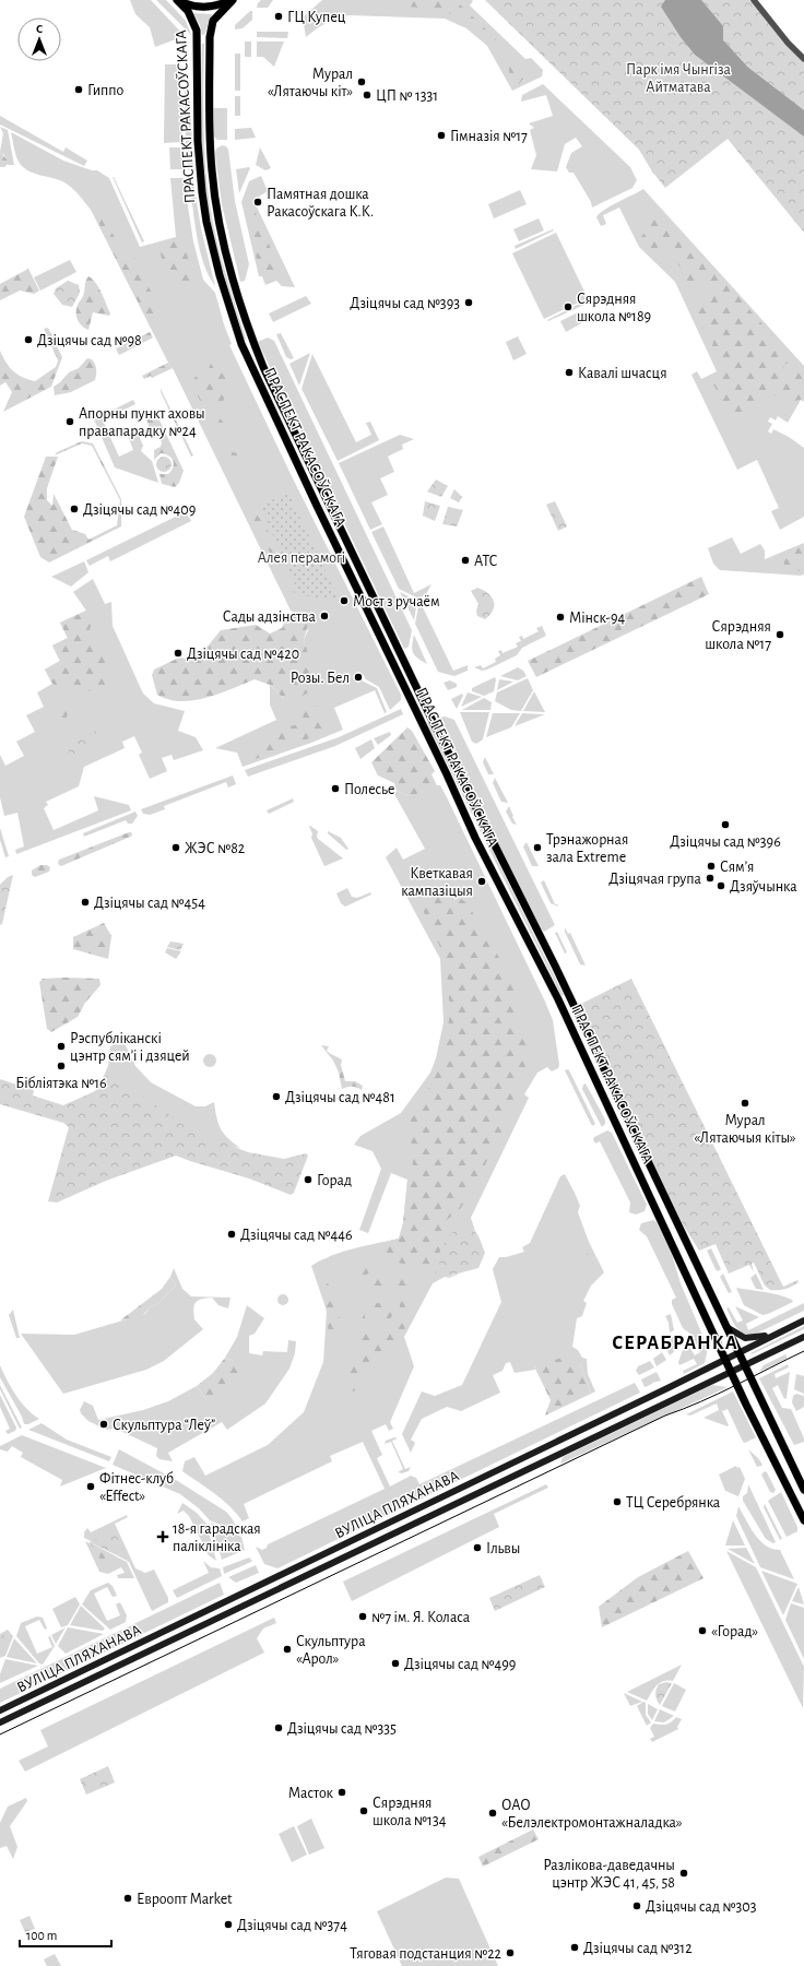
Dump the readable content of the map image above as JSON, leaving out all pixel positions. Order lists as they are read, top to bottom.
{
  "streets": {
    "main road": ["ПРАСПЕКТ РАКАСОЎСКАГА", "ВУЛІЦА ПЛЯХАНАВА"]
  },
  "crossings": [
    ["ПРАСПЕКТ РАКАСОЎСКАГА", "ВУЛІЦА ПЛЯХАНАВА"]
  ],
  "districts": ["СЕРАБРАНКА"],
  "parks": ["Парк імя Чынгіза Айтматава", "Алея перамогі"],
  "places": {
    "other": [
      "ГЦ Купец",
      "Мурал «Лятаючы кіт»",
      "Гиппо",
      "ЦП № 1331",
      "Гімназія №17",
      "Памятная дошка Ракасоўскага К.К.",
      "Дзіцячы сад №393",
      "Сярэдняя школа №189",
      "Дзіцячы сад №98",
      "Кавалі шчасця",
      "Апорны пункт аховы правапарадку №24",
      "Дзіцячы сад №409",
      "АТС",
      "Мост з ручаём",
      "Сады адзінства",
      "Мінск-94",
      "Сярэдняя школа №17",
      "Дзіцячы сад №420",
      "Розы. Бел",
      "Полесье",
      "Дзіцячы сад №396",
      "ЖЭС №82",
      "Трэнажорная зала Extreme",
      "Сямʼя",
      "Дзіцячая група",
      "Кветкавая кампазіцыя",
      "Дзяўчынка",
      "Дзіцячы сад №454",
      "Рэспубліканскі цэнтр сямʼі і дзяцей",
      "Бібліятэка №16",
      "Дзіцячы сад №481",
      "Мурал «Лятаючыя кіты»",
      "Горад",
      "Дзіцячы сад №446",
      "Скульптура “Леў”",
      "Фітнес-клуб «Effect»",
      "ТЦ Серебрянка",
      "Ільвы",
      "№7 ім. Я. Коласа",
      "«Горад»",
      "Скульптура «Арол»",
      "Дзіцячы сад №499",
      "Дзіцячы сад №335",
      "Масток",
      "Сярэдняя школа №134",
      "ОАО «Белэлектромонтажналадка»",
      "Разлікова-даведачны цэнтр ЖЭС 41, 45, 58",
      "Евроопт Market",
      "Дзіцячы сад №303",
      "Дзіцячы сад №374",
      "Дзіцячы сад №312",
      "Тяговая подстанция №22"
    ],
    "health": ["18-я гарадская паліклініка"]
  },
  "scale_bar": "100 m",
  "north": "top"
}
